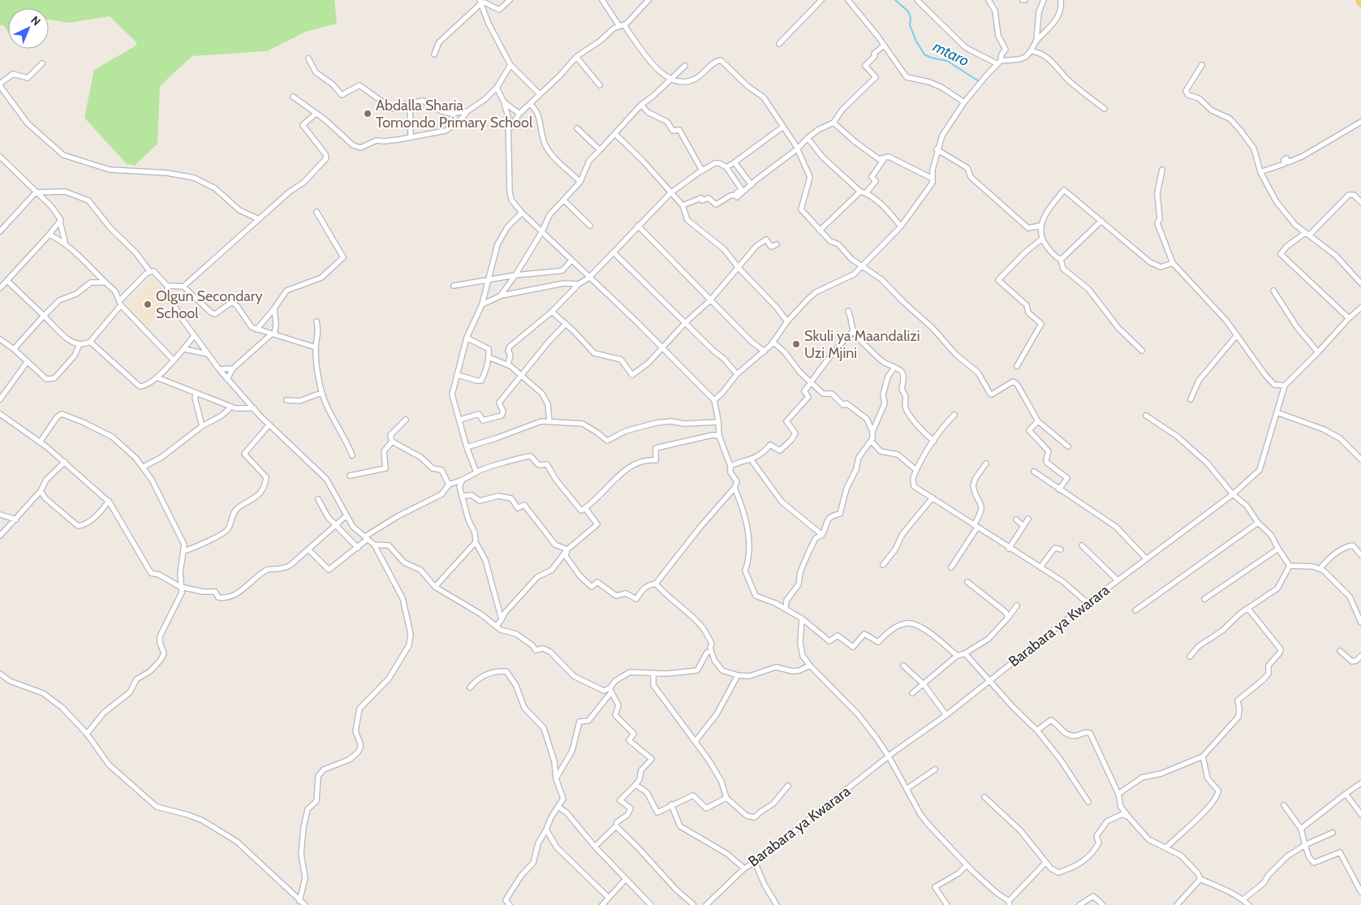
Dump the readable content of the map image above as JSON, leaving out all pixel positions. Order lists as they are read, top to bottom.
{
  "streets": {
    "street": ["Barabara ya Kwarara"]
  },
  "water": ["mtaro"],
  "places": ["Abdalla Sharia Tomondo Primary School", "Olgun Secondary School", "Skuli ya Maandalizi Uzi Mjini"],
  "north": "top right"
}
